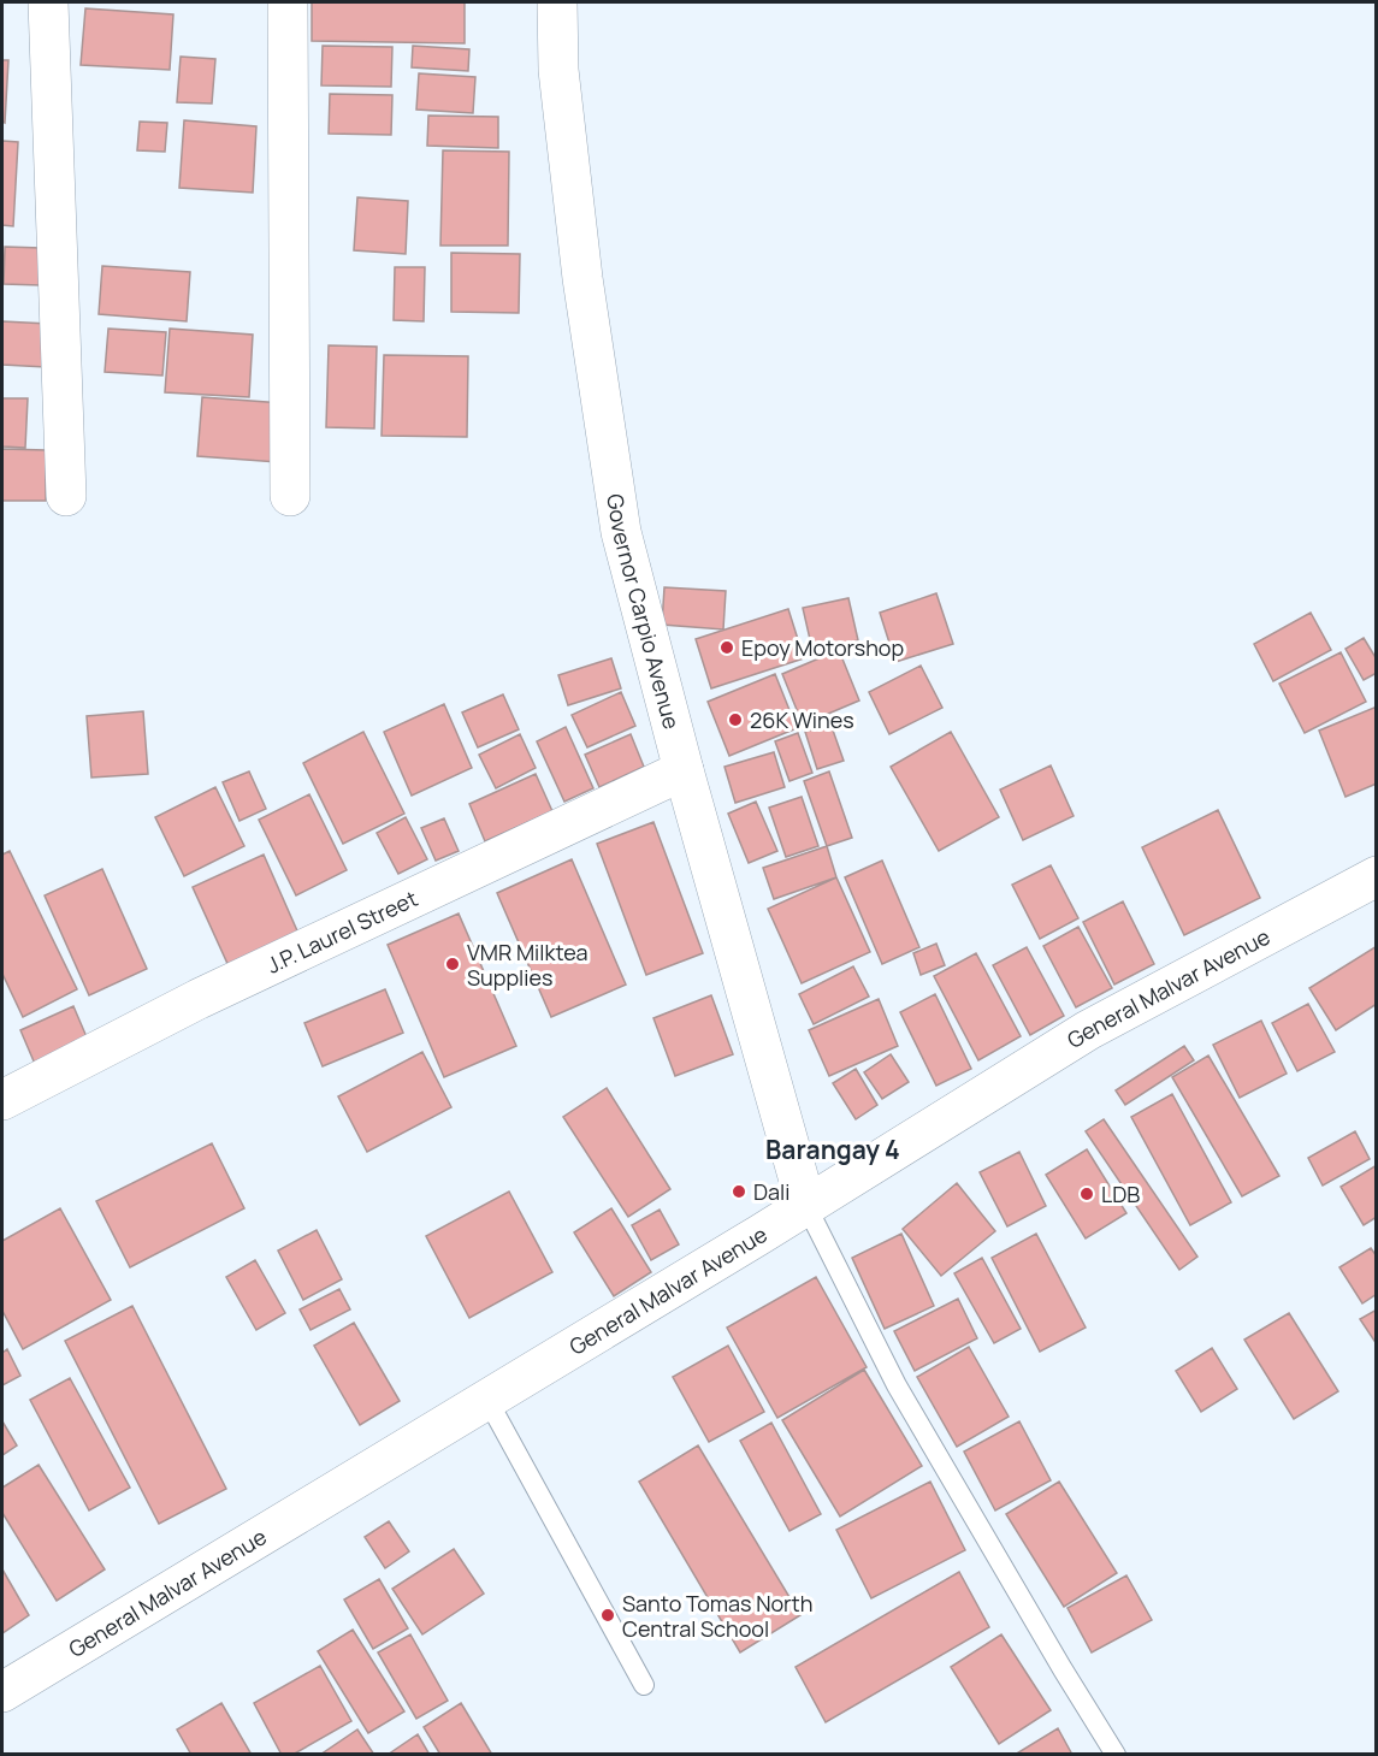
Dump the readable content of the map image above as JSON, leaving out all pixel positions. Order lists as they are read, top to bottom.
{
  "streets": {
    "main road": ["Governor Carpio Avenue", "J.P. Laurel Street", "General Malvar Avenue"]
  },
  "crossings": [
    ["Governor Carpio Avenue", "J.P. Laurel Street"],
    ["Governor Carpio Avenue", "General Malvar Avenue"]
  ],
  "districts": ["Barangay 4"],
  "places": [
    "Epoy Motorshop",
    "26K Wines",
    "VMR Milktea Supplies",
    "Dali",
    "LDB",
    "Santo Tomas North Central School"
  ]
}
